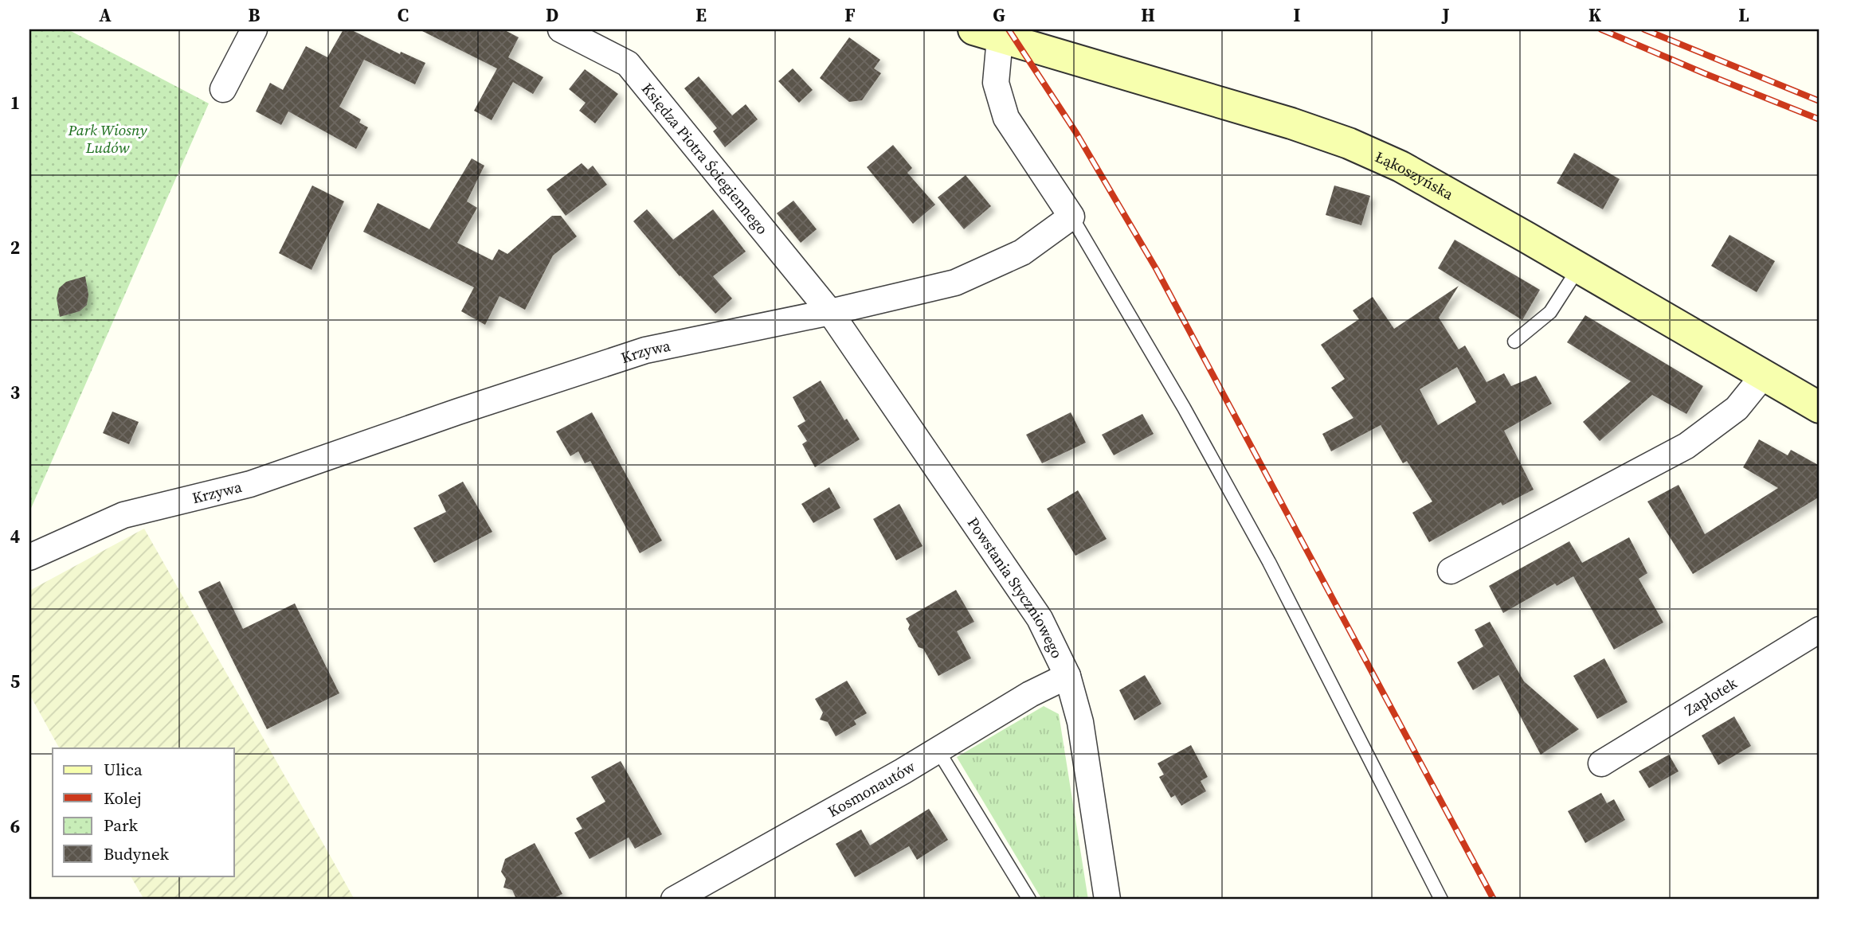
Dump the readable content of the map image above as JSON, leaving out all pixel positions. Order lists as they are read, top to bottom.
{
  "streets": {
    "street": [
      "Księdza Piotra Ściegiennego",
      "Łąkoszyńska",
      "Krzywa",
      "Powstania Styczniowego",
      "Zapłotek",
      "Kosmonautów"
    ]
  },
  "crossings": [
    ["Księdza Piotra Ściegiennego", "Krzywa"],
    ["Księdza Piotra Ściegiennego", "Powstania Styczniowego"],
    ["Krzywa", "Powstania Styczniowego"],
    ["Powstania Styczniowego", "Kosmonautów"]
  ],
  "parks": ["Park Wiosny Ludów"],
  "legend": [
    "Ulica",
    "Kolej",
    "Park",
    "Budynek"
  ],
  "grid": {
    "columns": [
      "A",
      "B",
      "C",
      "D",
      "E",
      "F",
      "G",
      "H",
      "I",
      "J",
      "K",
      "L"
    ],
    "rows": [
      "1",
      "2",
      "3",
      "4",
      "5",
      "6"
    ]
  }
}
